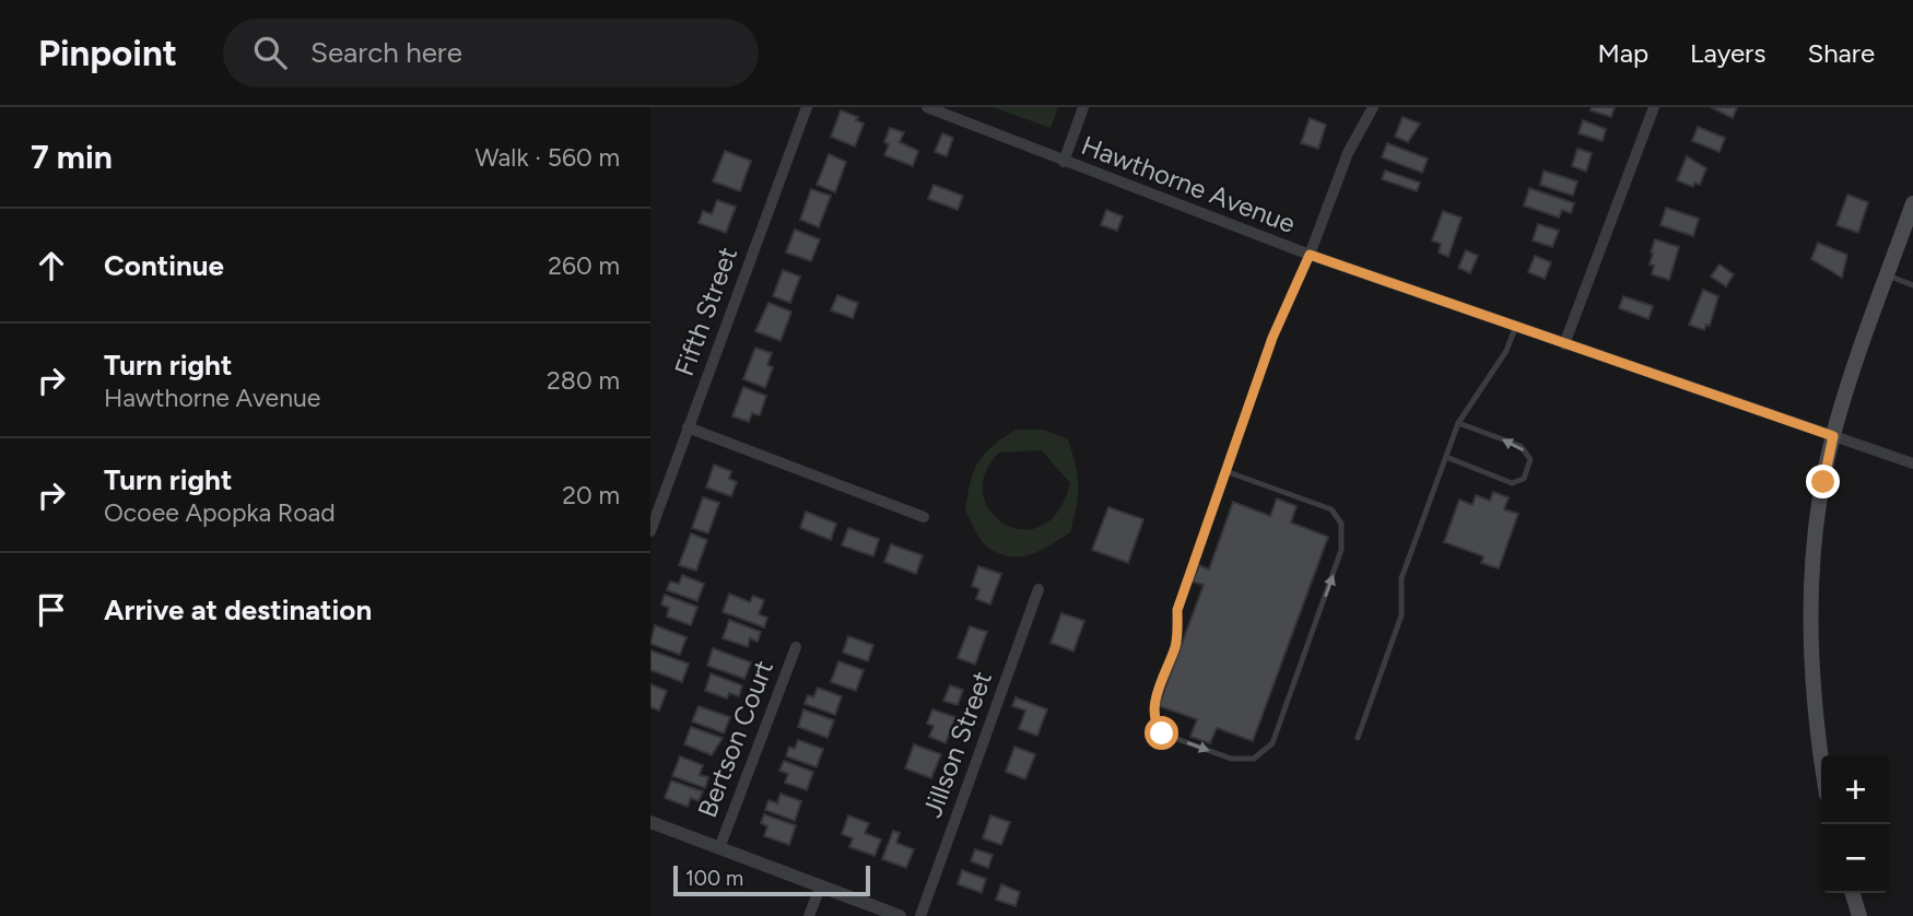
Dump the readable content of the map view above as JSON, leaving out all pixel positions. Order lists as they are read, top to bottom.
{
  "streets": {
    "street": [
      "Hawthorne Avenue",
      "Fifth Street",
      "Bertson Court",
      "Jillson Street"
    ]
  },
  "scale_bar": "100 m",
  "page": {
    "header": "Pinpoint",
    "search": "Search here",
    "nav": ["Map", "Layers", "Share"],
    "heading": ["7 min", "Walk · 560 m"],
    "list": [
      ["Continue", "260 m"],
      ["Turn right", "Hawthorne Avenue", "280 m"],
      ["Turn right", "Ocoee Apopka Road", "20 m"],
      "Arrive at destination"
    ],
    "map_buttons": ["+", "−"],
    "scale": "100 m"
  }
}
